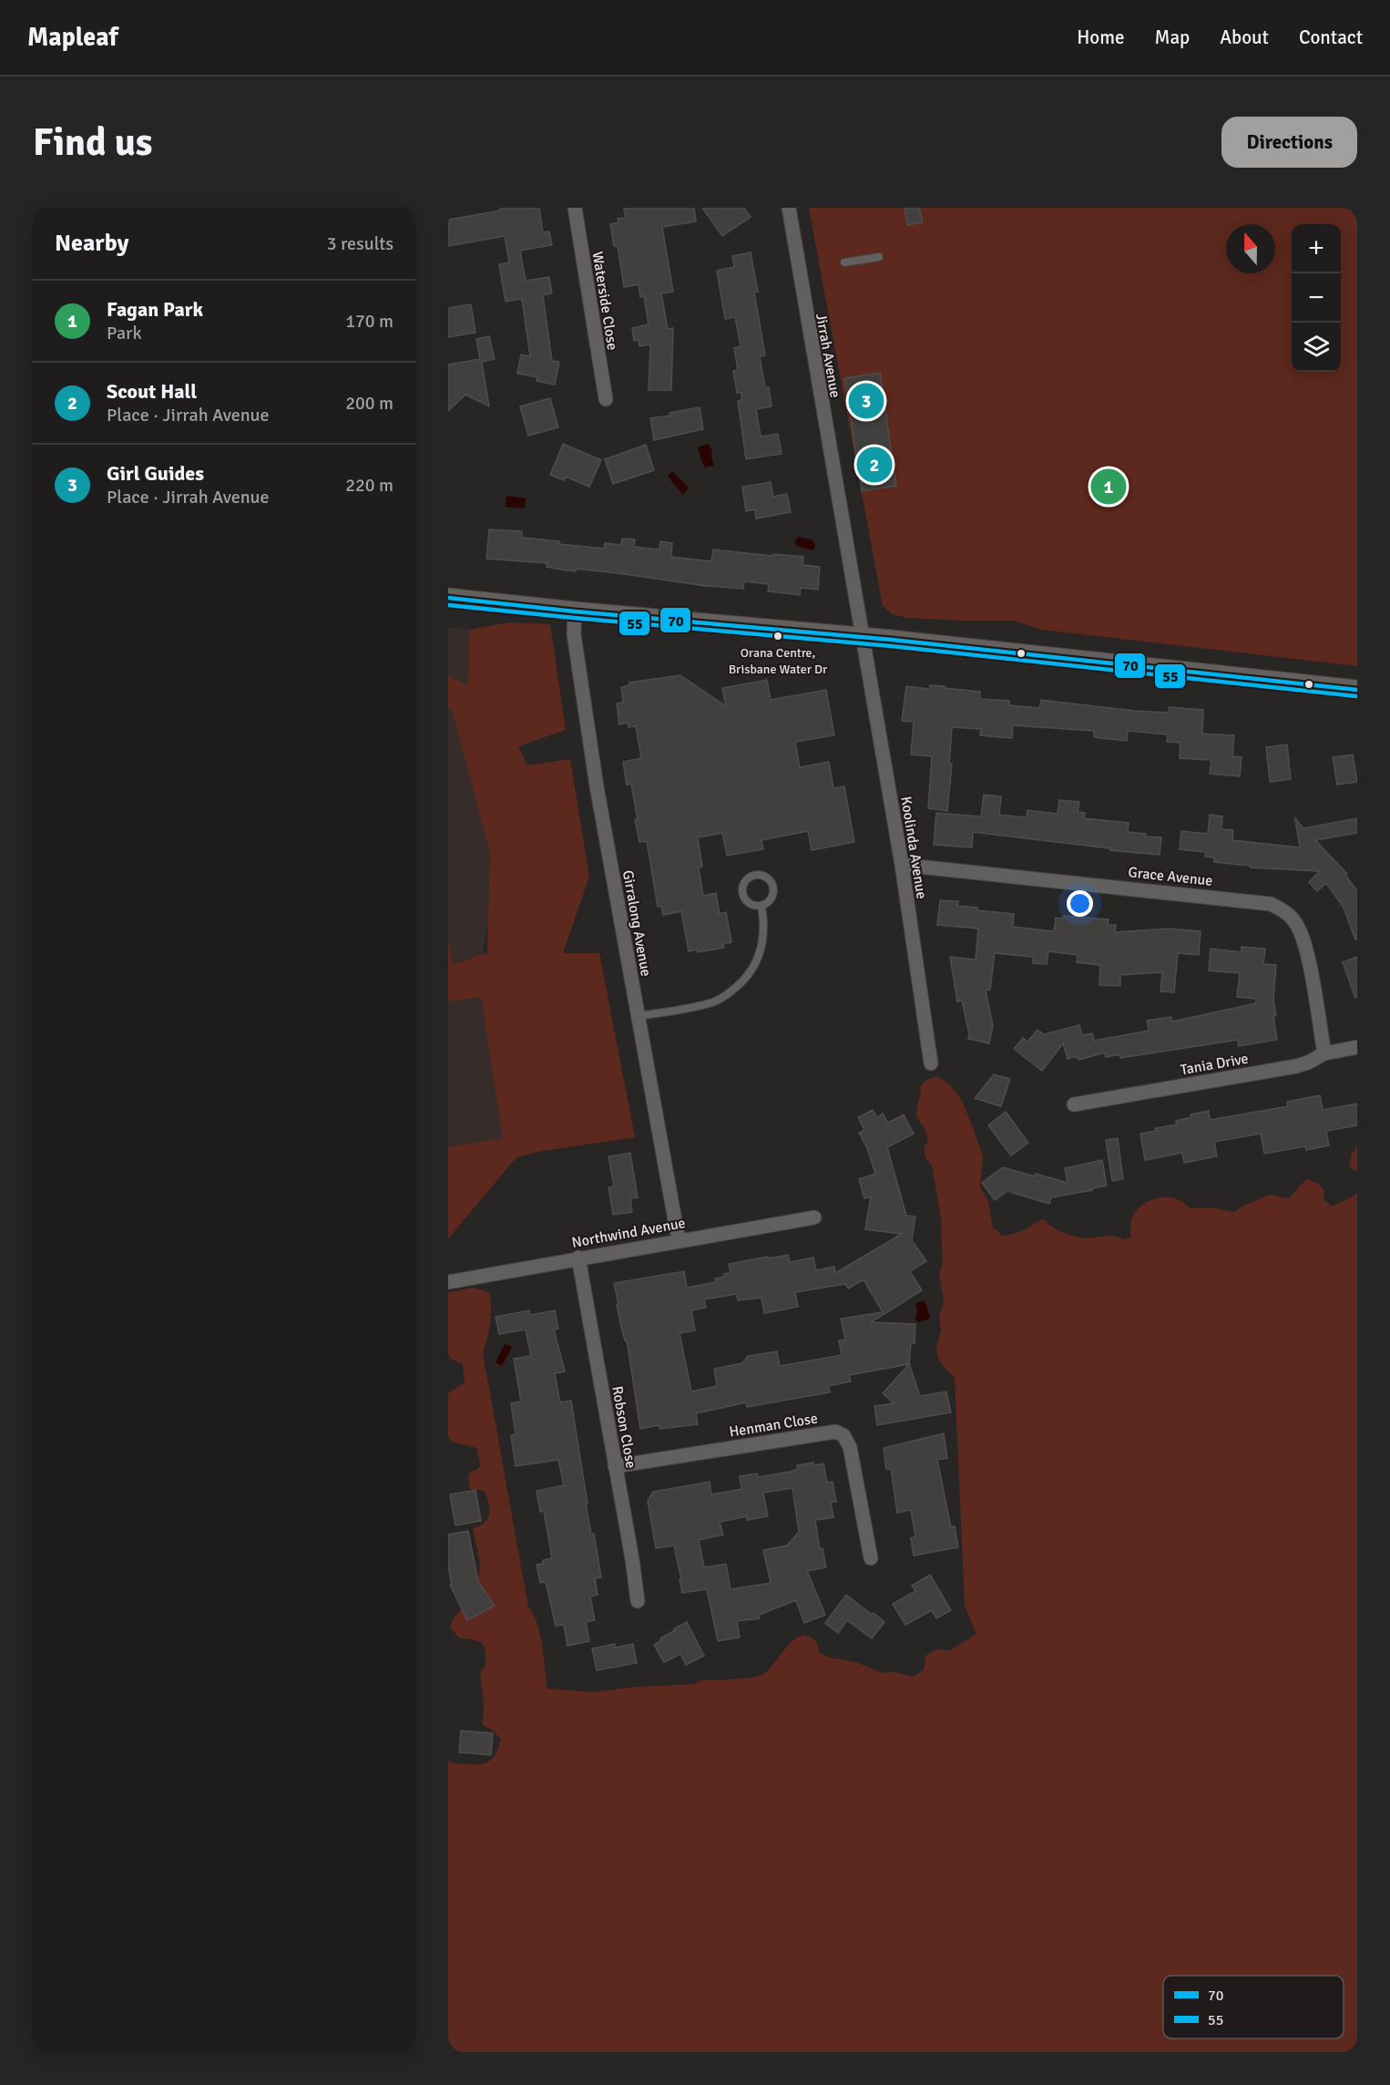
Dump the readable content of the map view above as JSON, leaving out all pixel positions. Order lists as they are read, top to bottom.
{
  "streets": {
    "street": [
      "Waterside Close",
      "Jirrah Avenue",
      "Koolinda Avenue",
      "Grace Avenue",
      "Girralong Avenue",
      "Tania Drive",
      "Northwind Avenue",
      "Henman Close",
      "Robson Close"
    ]
  },
  "crossings": [
    ["Jirrah Avenue", "Koolinda Avenue"],
    ["Koolinda Avenue", "Grace Avenue"],
    ["Grace Avenue", "Tania Drive"],
    ["Girralong Avenue", "Northwind Avenue"],
    ["Northwind Avenue", "Robson Close"],
    ["Henman Close", "Robson Close"]
  ],
  "places": ["Orana Centre, Brisbane Water Dr"],
  "lines": ["transit line 70", "transit line 55"],
  "legend": ["70", "55"],
  "north": "top",
  "page": {
    "header": "Mapleaf",
    "nav": [
      "Home",
      "Map",
      "About",
      "Contact"
    ],
    "buttons": "Directions",
    "title": "Find us",
    "heading": ["Nearby", "3 results"],
    "map_buttons": ["+", "−"],
    "list": [
      {
        "mark": "1",
        "name": "Fagan Park",
        "note": "Park",
        "value": "170 m"
      },
      {
        "mark": "2",
        "name": "Scout Hall",
        "note": "Place · Jirrah Avenue",
        "value": "200 m"
      },
      {
        "mark": "3",
        "name": "Girl Guides",
        "note": "Place · Jirrah Avenue",
        "value": "220 m"
      }
    ],
    "pins": ["3", "2", "1"]
  }
}
